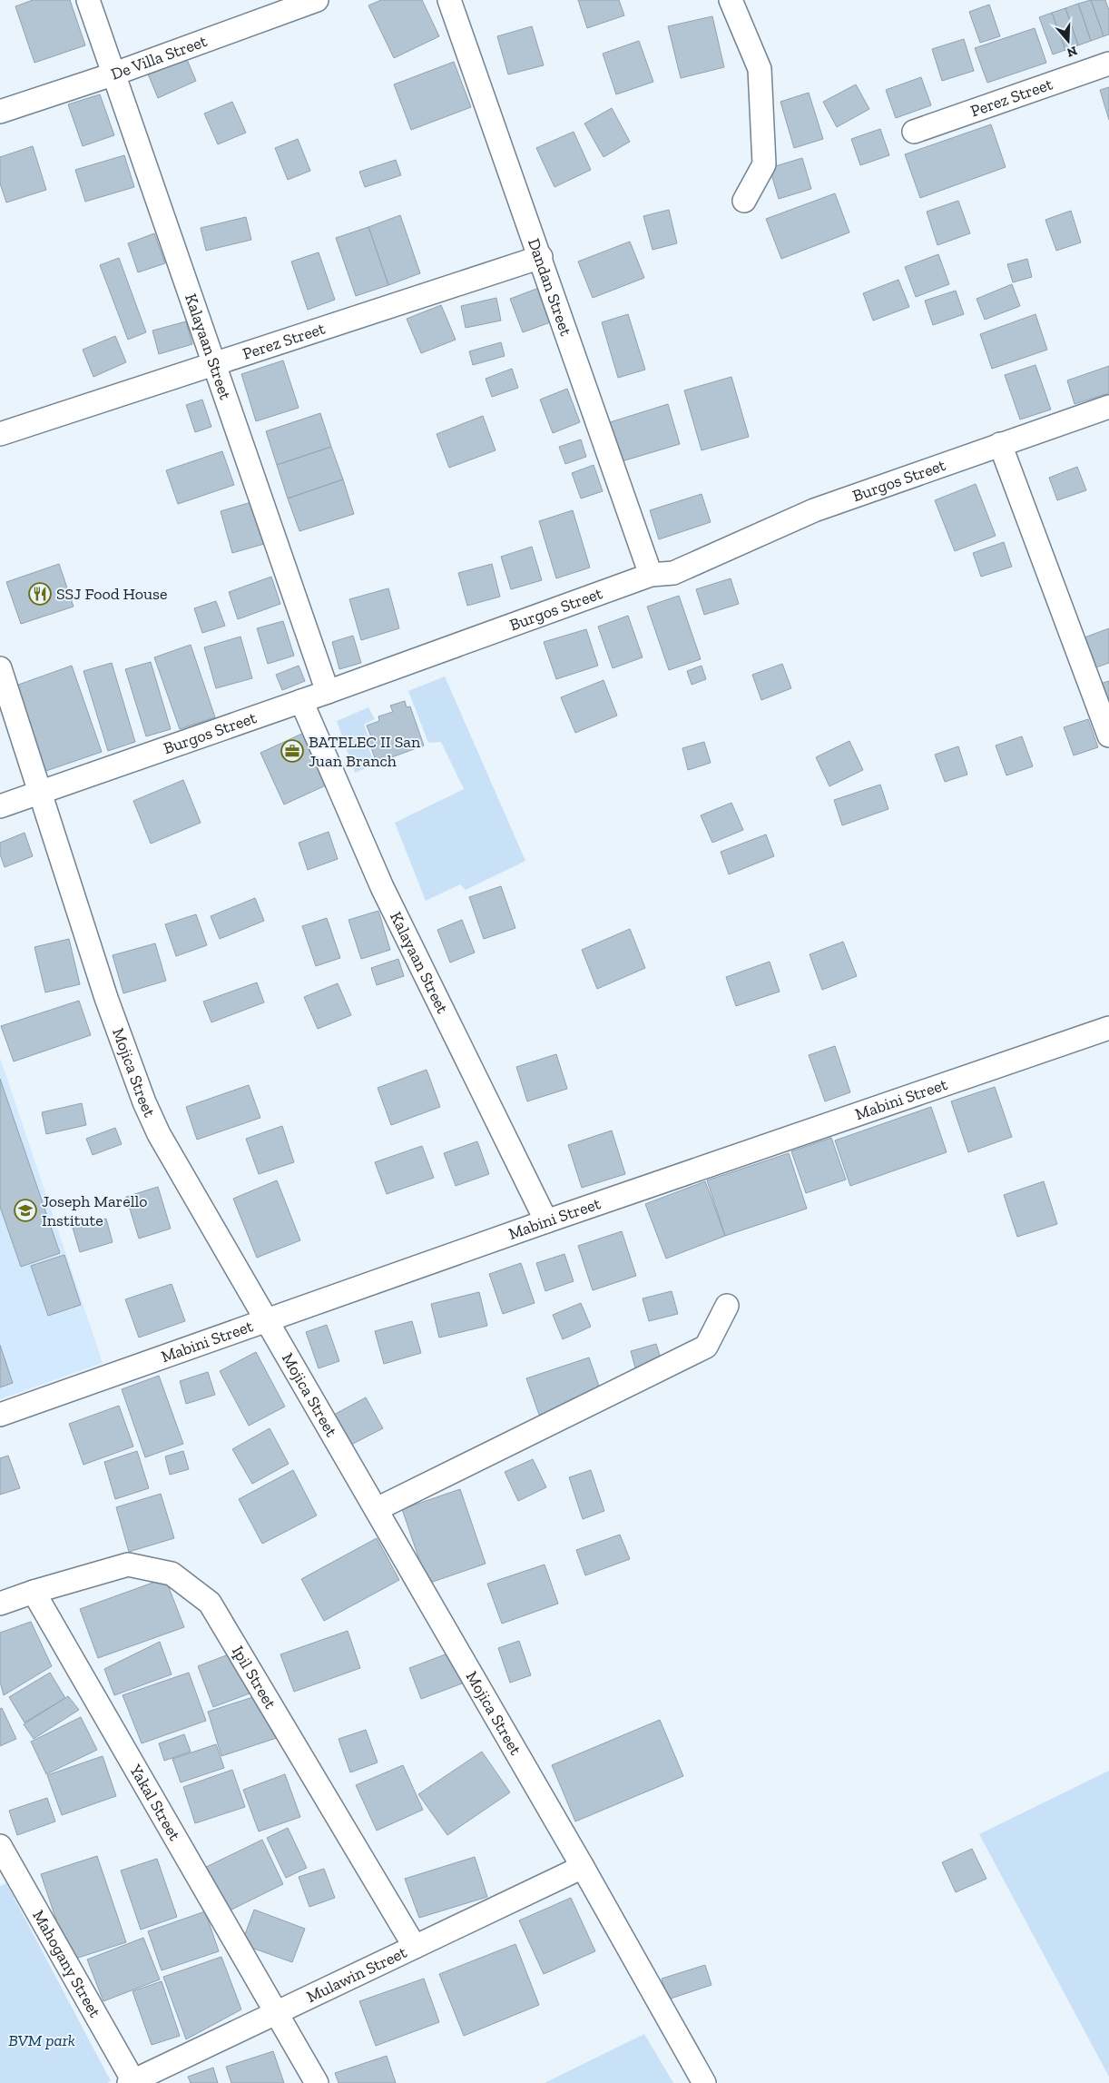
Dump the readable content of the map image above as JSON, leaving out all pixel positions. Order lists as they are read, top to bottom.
{
  "streets": {
    "street": [
      "De Villa Street",
      "Perez Street",
      "Dandan Street",
      "Kalayaan Street",
      "Burgos Street",
      "Mojica Street",
      "Mabini Street",
      "Ipil Street",
      "Yakal Street",
      "Mahogany Street",
      "Mulawin Street"
    ]
  },
  "crossings": [
    ["De Villa Street", "Kalayaan Street"],
    ["Perez Street", "Dandan Street"],
    ["Perez Street", "Kalayaan Street"],
    ["Dandan Street", "Burgos Street"],
    ["Kalayaan Street", "Burgos Street"],
    ["Kalayaan Street", "Mabini Street"],
    ["Burgos Street", "Mojica Street"],
    ["Mojica Street", "Mabini Street"],
    ["Mojica Street", "Mulawin Street"],
    ["Ipil Street", "Yakal Street"],
    ["Ipil Street", "Mulawin Street"],
    ["Yakal Street", "Mulawin Street"],
    ["Mahogany Street", "Mulawin Street"]
  ],
  "parks": ["BVM park"],
  "places": {
    "restaurant": ["SSJ Food House"],
    "office": ["BATELEC II San Juan Branch"],
    "school or university": ["Joseph Marello Institute"]
  },
  "north": "bottom"
}
